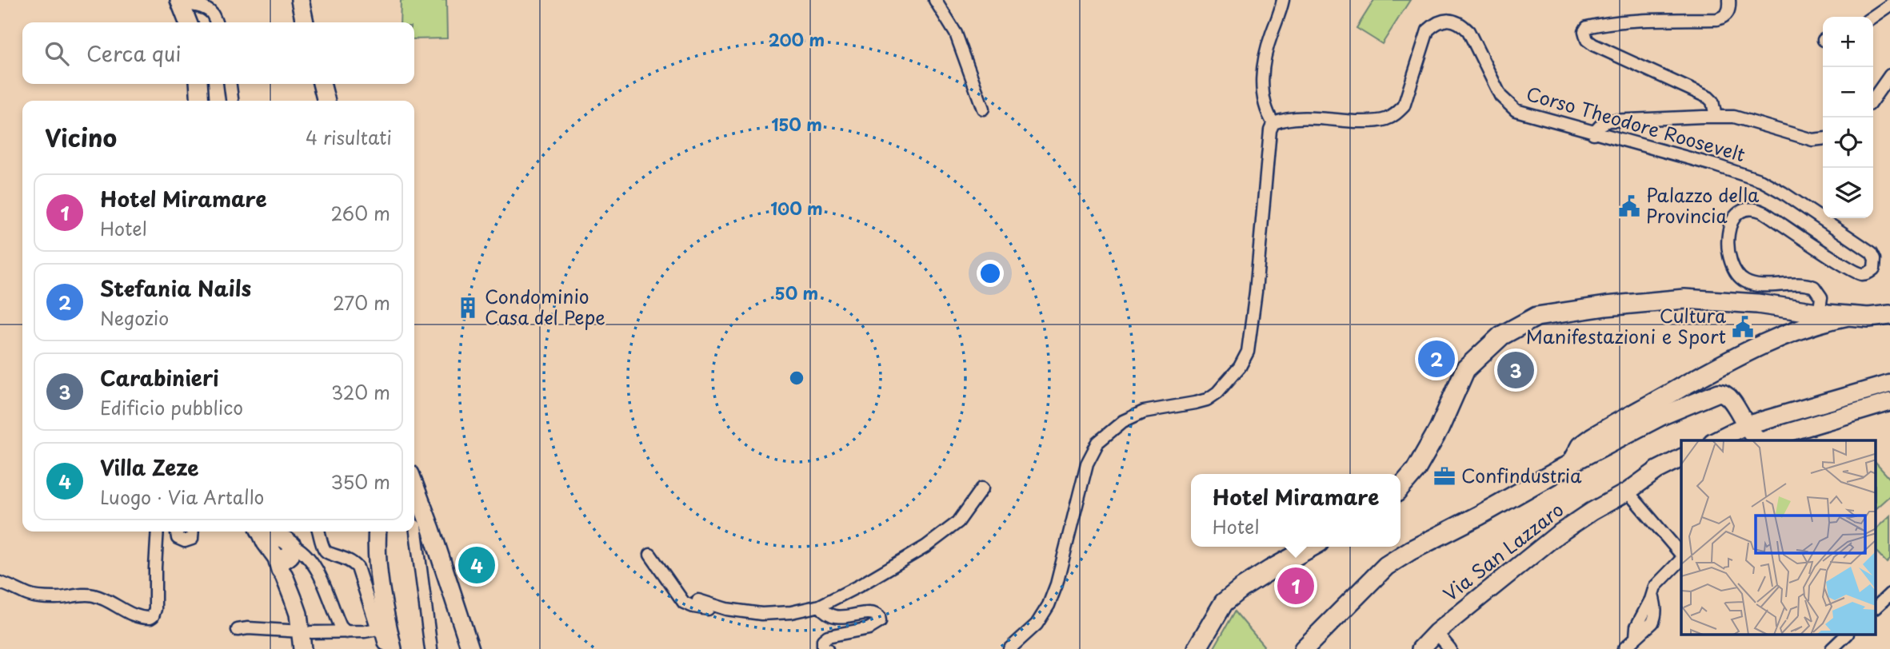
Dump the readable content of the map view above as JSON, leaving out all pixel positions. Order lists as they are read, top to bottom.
{
  "streets": {
    "street": ["Corso Theodore Roosevelt", "Via San Lazzaro"]
  },
  "places": {
    "public building": ["Palazzo della Provincia", "Cultura Manifestazioni e Sport"],
    "building": ["Condominio Casa del Pepe"],
    "office": ["Confindustria"]
  },
  "page": {
    "map_buttons": ["+", "−"],
    "search": "Cerca qui",
    "heading": ["Vicino", "4 risultati"],
    "list": [
      {
        "mark": "1",
        "name": "Hotel Miramare",
        "note": "Hotel",
        "value": "260 m"
      },
      {
        "mark": "2",
        "name": "Stefania Nails",
        "note": "Negozio",
        "value": "270 m"
      },
      {
        "mark": "3",
        "name": "Carabinieri",
        "note": "Edificio pubblico",
        "value": "320 m"
      },
      {
        "mark": "4",
        "name": "Villa Zeze",
        "note": "Luogo · Via Artallo",
        "value": "350 m"
      }
    ],
    "pins": [
      "2",
      "3",
      "4",
      "1"
    ],
    "popup": ["Hotel Miramare", "Hotel"]
  },
  "rings": [
    "200 m",
    "150 m",
    "100 m",
    "50 m"
  ]
}
